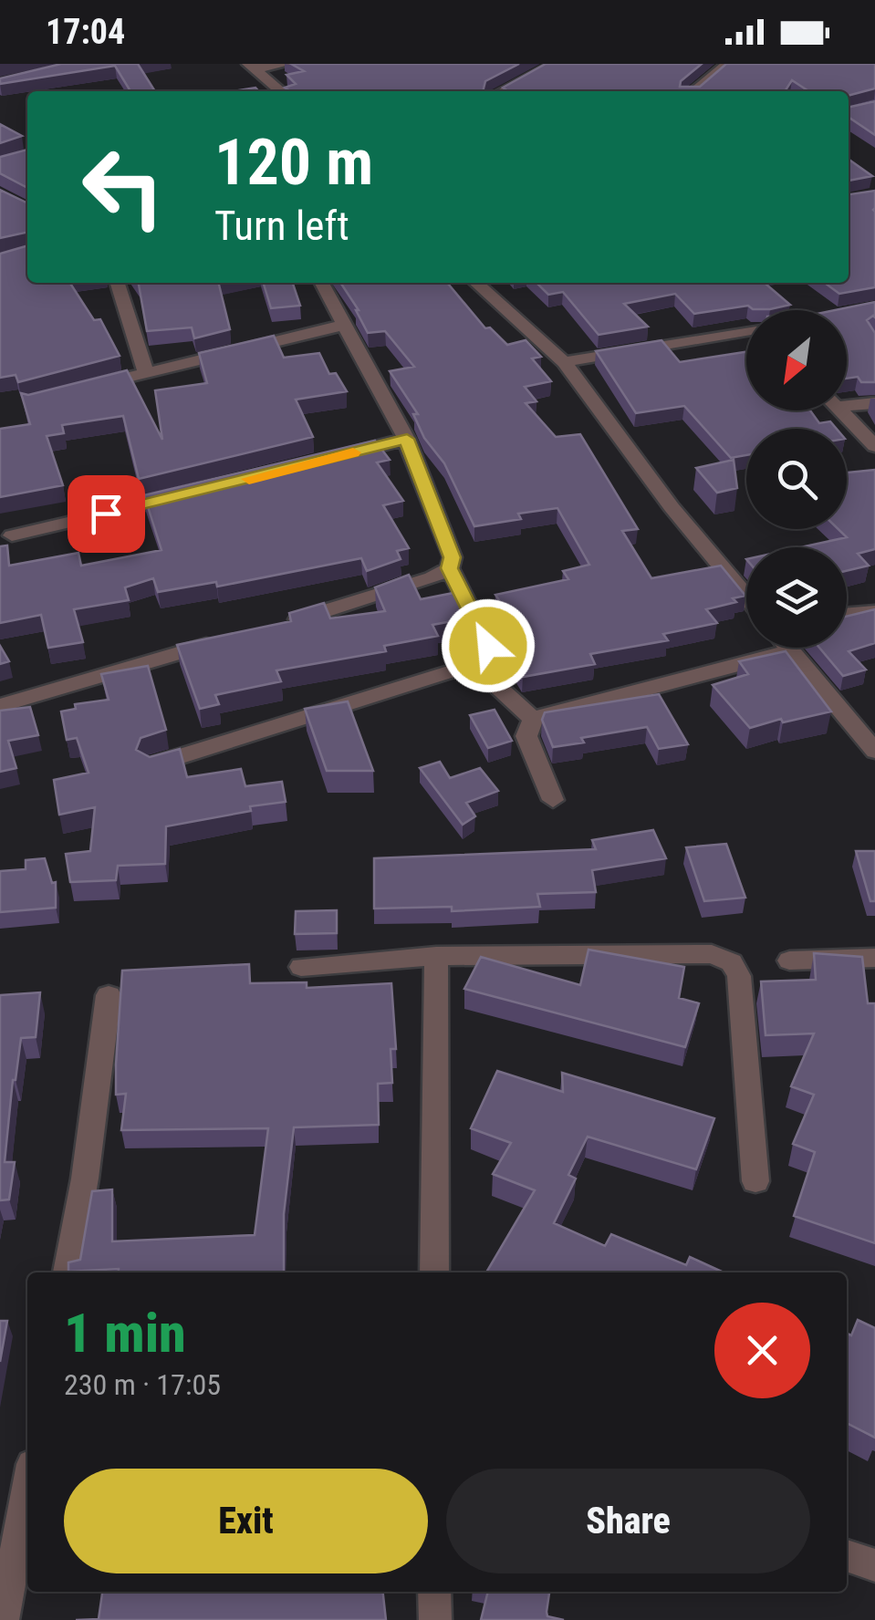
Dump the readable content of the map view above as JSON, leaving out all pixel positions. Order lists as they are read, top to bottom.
{
  "north": "bottom left",
  "page": {
    "status": "17:04",
    "turn": ["120 m", "Turn left"],
    "heading": ["1 min", "230 m · 17:05"],
    "buttons": ["Exit", "Share"]
  }
}
